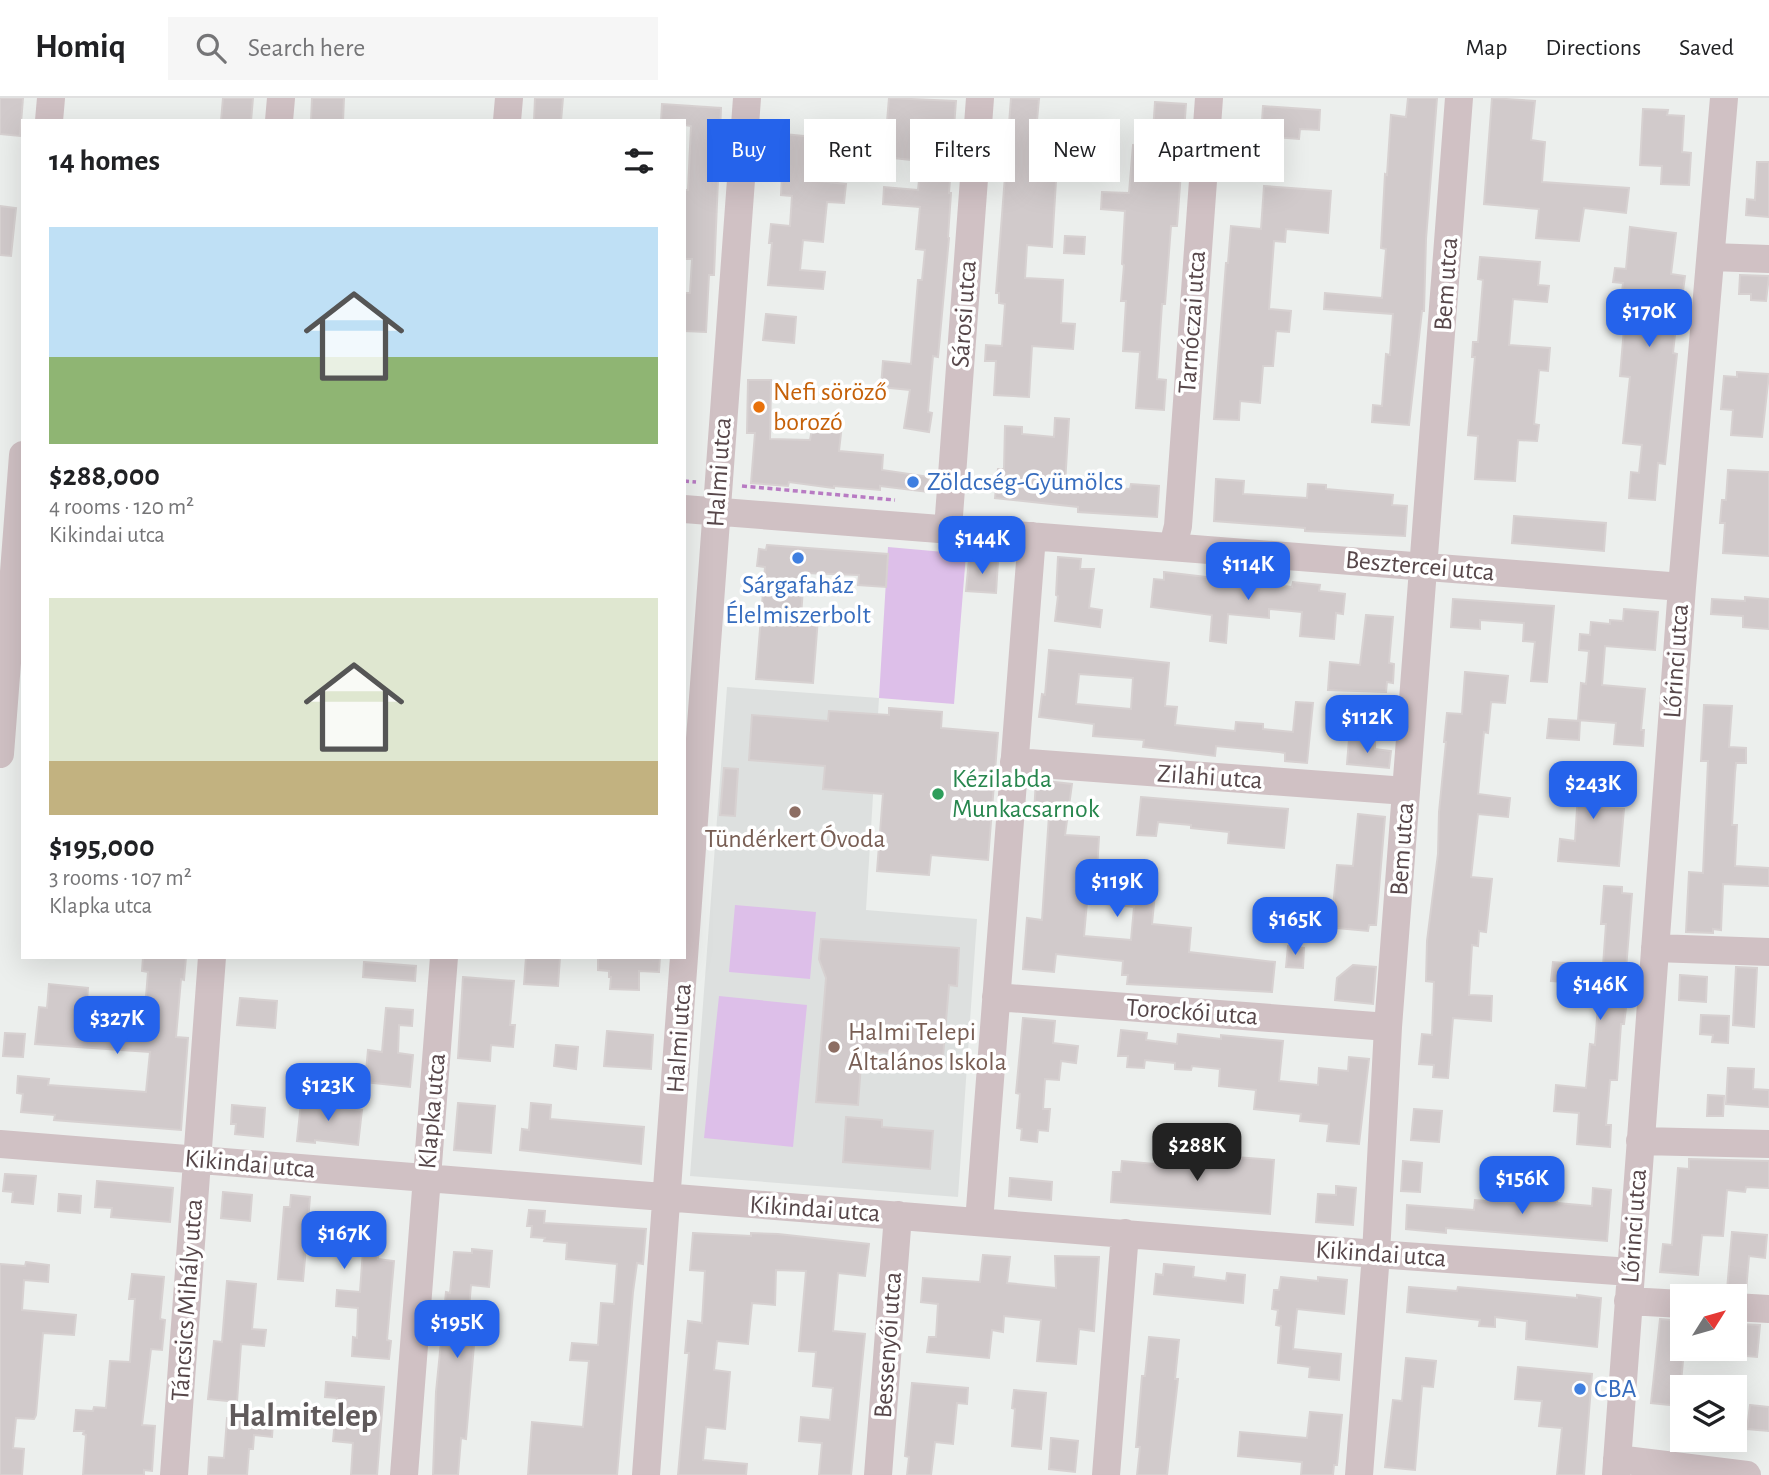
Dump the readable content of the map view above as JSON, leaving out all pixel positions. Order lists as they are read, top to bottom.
{
  "streets": {
    "street": [
      "Bem utca",
      "Sárosi utca",
      "Tarnóczai utca",
      "Halmi utca",
      "Besztercei utca",
      "Lőrinci utca",
      "Zilahi utca",
      "Torockói utca",
      "Klapka utca",
      "Kikindai utca",
      "Táncsics Mihály utca",
      "Bessenyői utca"
    ]
  },
  "crossings": [
    ["Bem utca", "Besztercei utca"],
    ["Bem utca", "Zilahi utca"],
    ["Bem utca", "Torockói utca"],
    ["Bem utca", "Kikindai utca"],
    ["Sárosi utca", "Besztercei utca"],
    ["Tarnóczai utca", "Besztercei utca"],
    ["Halmi utca", "Besztercei utca"],
    ["Halmi utca", "Kikindai utca"],
    ["Besztercei utca", "Lőrinci utca"],
    ["Lőrinci utca", "Kikindai utca"],
    ["Klapka utca", "Kikindai utca"],
    ["Kikindai utca", "Táncsics Mihály utca"],
    ["Kikindai utca", "Bessenyői utca"]
  ],
  "districts": ["Halmitelep"],
  "places": [
    "Nefi söröző borozó",
    "Zöldcség-Gyümölcs",
    "Sárgafaház Élelmiszerbolt",
    "Kézilabda Munkacsarnok",
    "Tündérkert Óvoda",
    "Halmi Telepi Általános Iskola",
    "CBA"
  ],
  "north": "top right",
  "page": {
    "header": "Homiq",
    "search": "Search here",
    "nav": ["Map", "Directions", "Saved"],
    "chip": [
      "Buy",
      "Rent",
      "Filters",
      "New",
      "Apartment"
    ],
    "heading": "14 homes",
    "list": [
      {
        "name": "$288,000",
        "note": "4 rooms · 120 m² · Kikindai utca"
      },
      {
        "name": "$195,000",
        "note": "3 rooms · 107 m² · Klapka utca"
      }
    ],
    "price": [
      "$170K",
      "$144K",
      "$114K",
      "$112K",
      "$243K",
      "$119K",
      "$165K",
      "$146K",
      "$327K",
      "$123K",
      "$288K",
      "$156K",
      "$167K",
      "$195K"
    ]
  }
}
